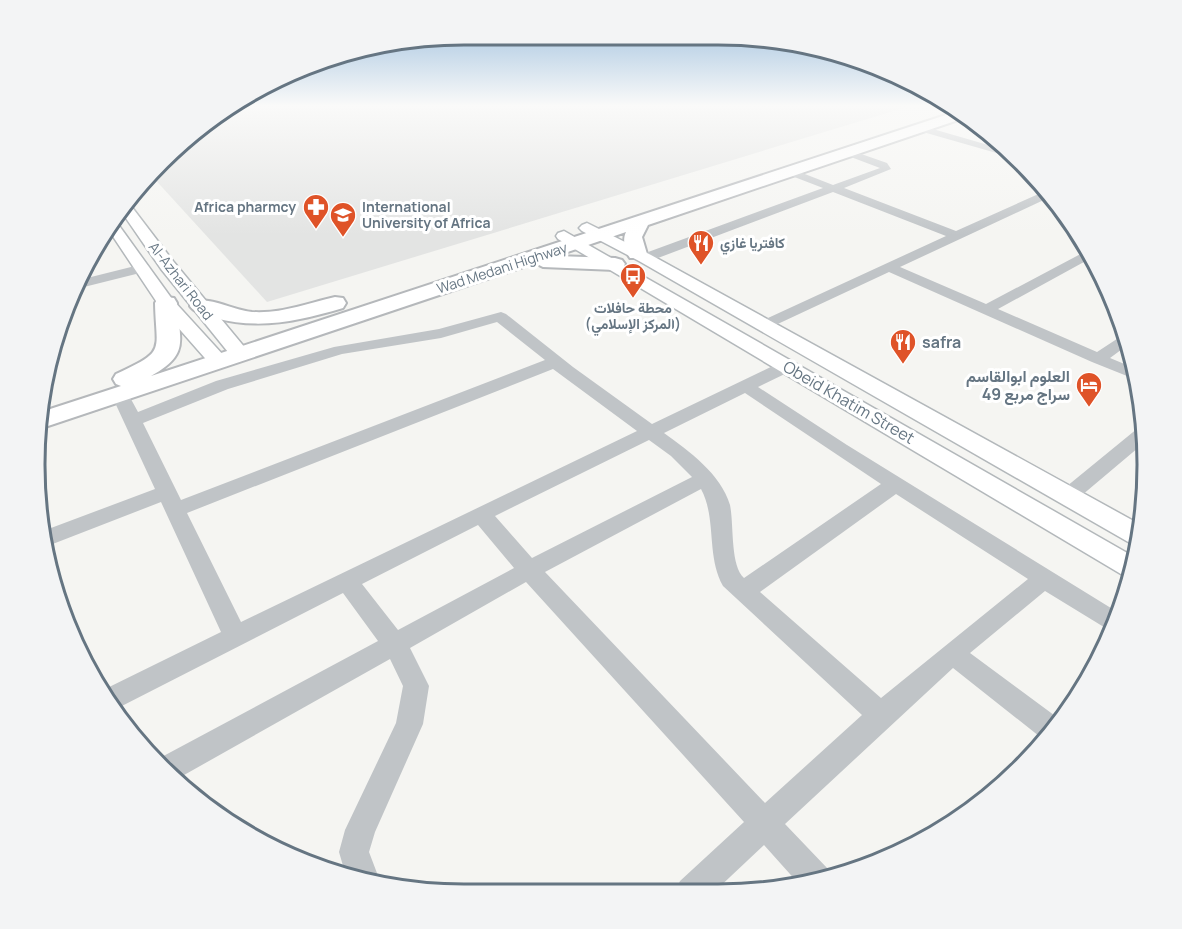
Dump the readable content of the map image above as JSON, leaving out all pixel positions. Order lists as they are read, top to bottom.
{
  "streets": {
    "highway": ["Wad Medani Highway"],
    "main road": ["Al-Azhari Road", "Obeid Khatim Street"]
  },
  "crossings": [
    ["Wad Medani Highway", "Al-Azhari Road"],
    ["Wad Medani Highway", "Obeid Khatim Street"]
  ],
  "places": {
    "pharmacy": ["Africa pharmcy"],
    "school or university": ["International University of Africa"],
    "restaurant": ["كافتريا غازي", "safra"],
    "bus stop": ["محطة حافلات (المركز الإسلامي)"],
    "hotel": ["العلوم ابوالقاسم سراج مربع 49"]
  }
}
